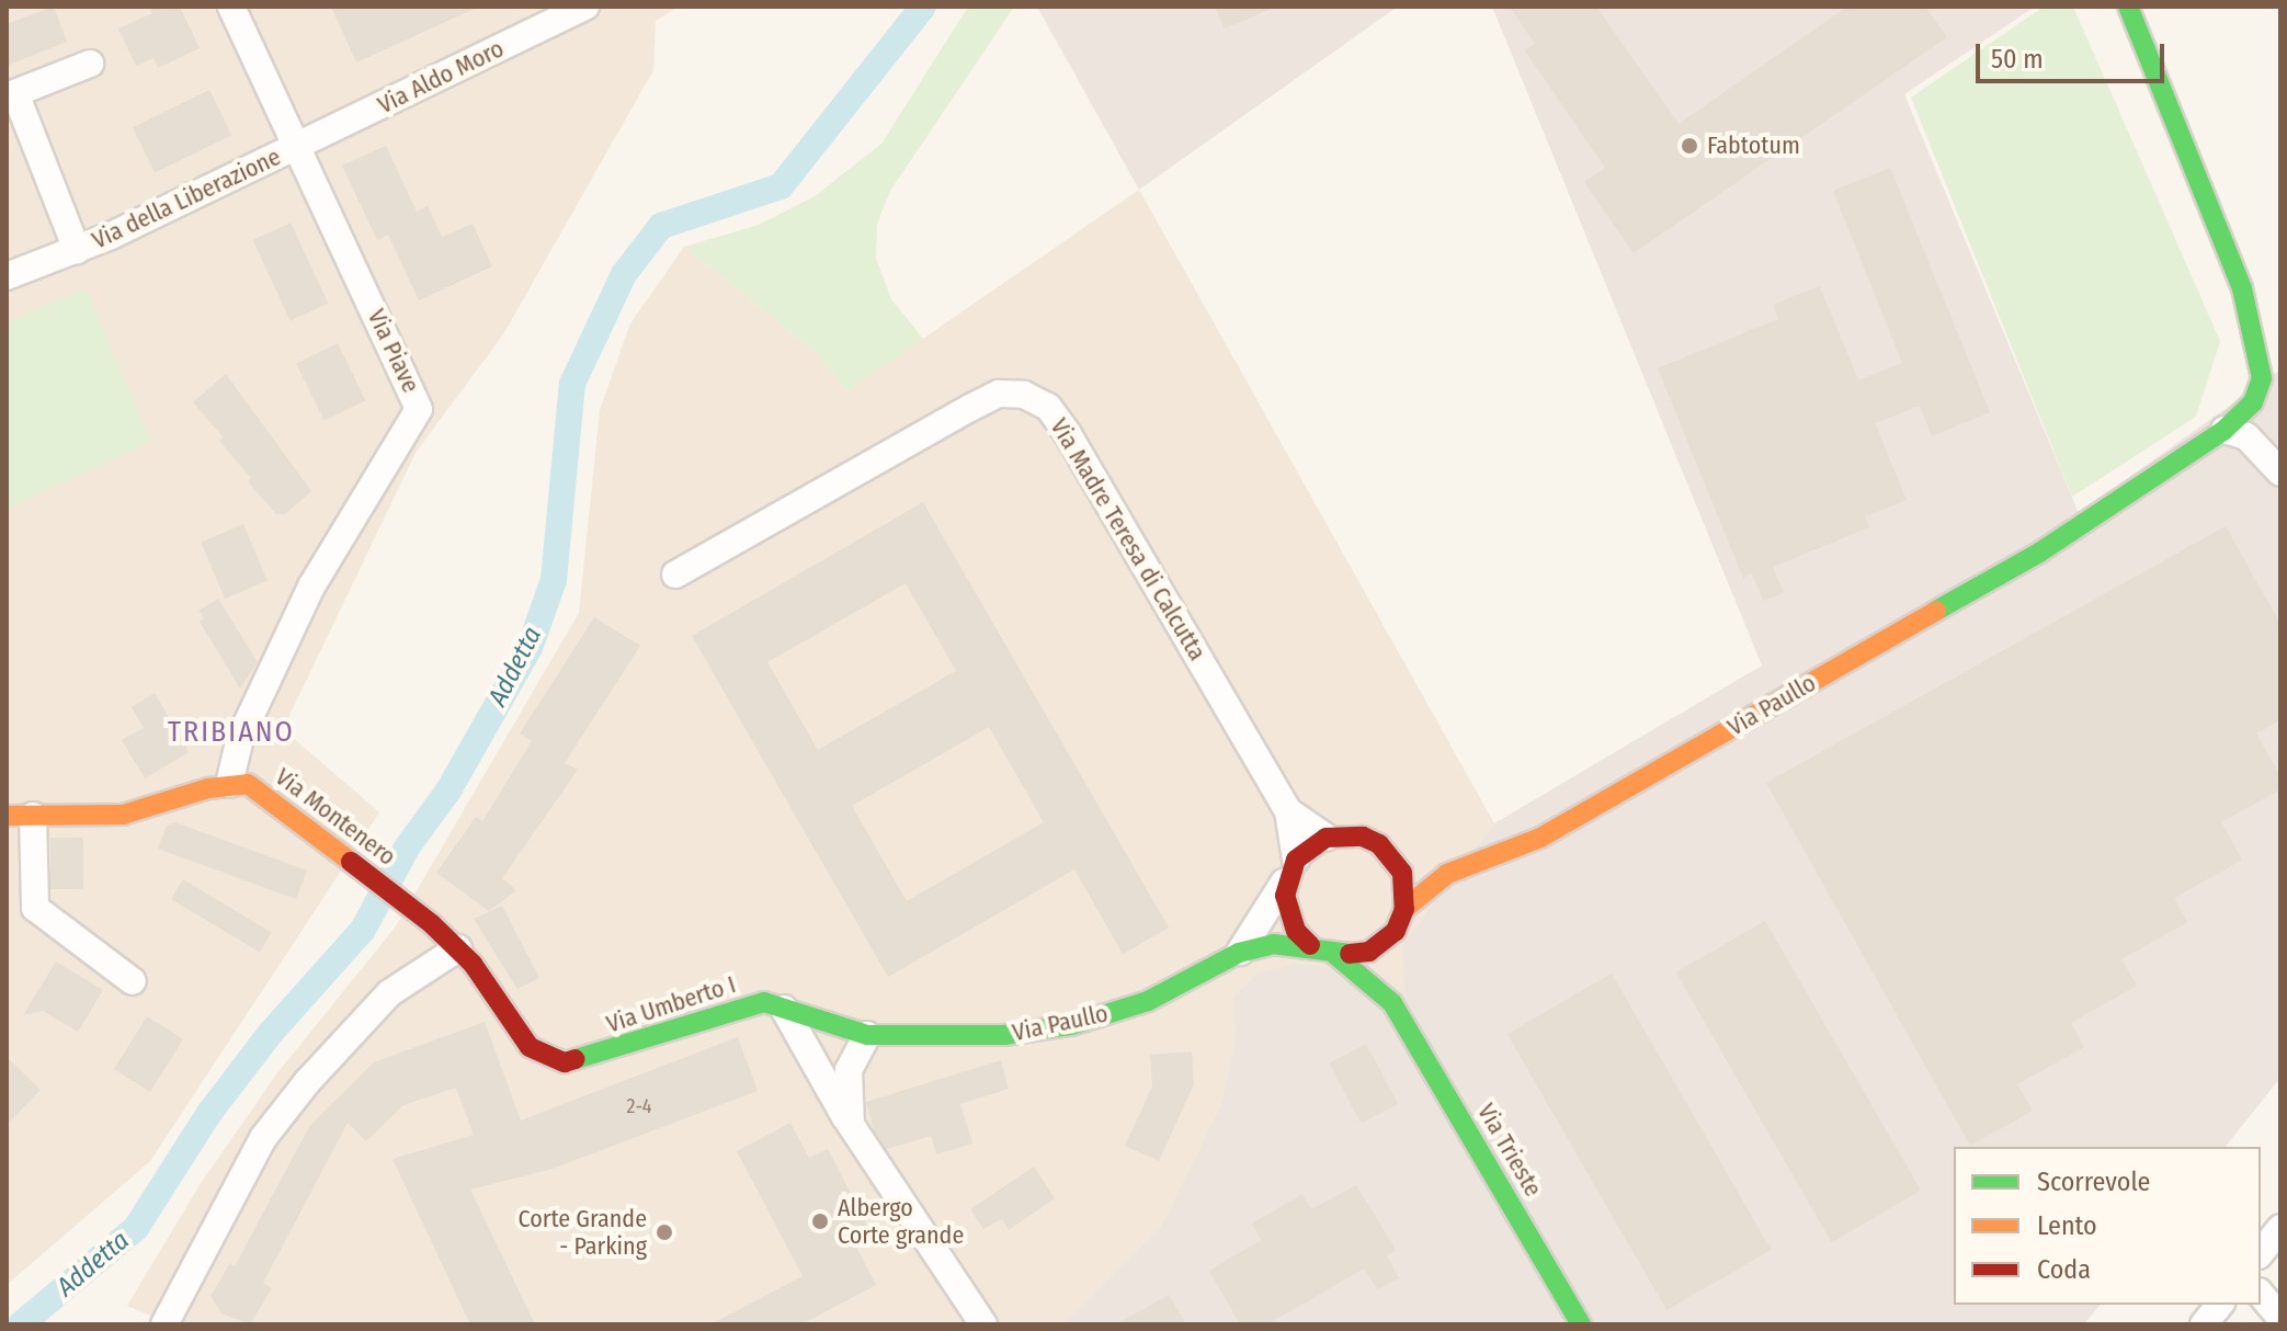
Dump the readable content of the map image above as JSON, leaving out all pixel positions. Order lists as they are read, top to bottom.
{
  "streets": {
    "street": [
      "Via Aldo Moro",
      "Via della Liberazione",
      "Via Piave",
      "Via Madre Teresa di Calcutta",
      "Via Paullo",
      "Via Montenero",
      "Via Umberto I",
      "Via Trieste"
    ]
  },
  "crossings": [
    ["Via Aldo Moro", "Via della Liberazione"],
    ["Via Aldo Moro", "Via Piave"],
    ["Via della Liberazione", "Via Piave"],
    ["Via Piave", "Via Montenero"],
    ["Via Madre Teresa di Calcutta", "Via Paullo"],
    ["Via Madre Teresa di Calcutta", "Via Trieste"],
    ["Via Paullo", "Via Umberto I"],
    ["Via Paullo", "Via Trieste"],
    ["Via Montenero", "Via Umberto I"]
  ],
  "districts": ["TRIBIANO"],
  "water": ["Addetta"],
  "places": ["Fabtotum", "Albergo Corte grande", "Corte Grande - Parking"],
  "house_numbers": ["2-4"],
  "legend": ["Scorrevole", "Lento", "Coda"],
  "scale_bar": "50 m"
}
